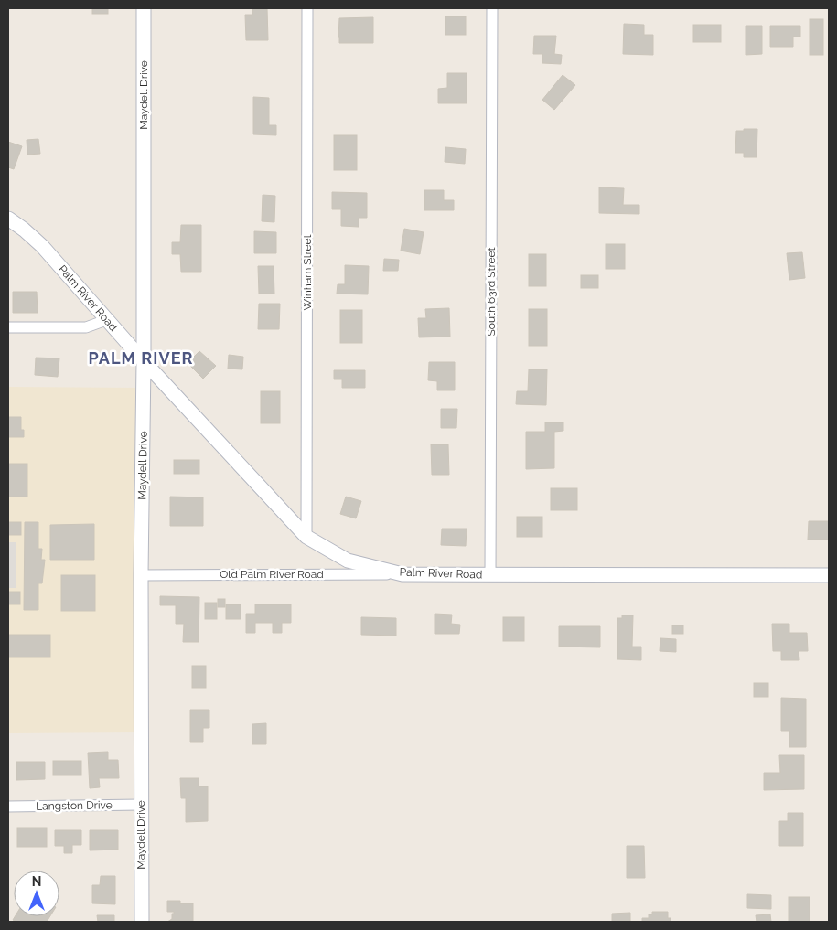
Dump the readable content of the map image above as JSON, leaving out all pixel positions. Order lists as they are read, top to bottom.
{
  "streets": {
    "street": [
      "Maydell Drive",
      "Winham Street",
      "South 63rd Street",
      "Palm River Road",
      "Old Palm River Road",
      "Langston Drive"
    ]
  },
  "crossings": [
    ["Maydell Drive", "Palm River Road"],
    ["Maydell Drive", "Old Palm River Road"],
    ["Maydell Drive", "Langston Drive"],
    ["Winham Street", "Palm River Road"],
    ["South 63rd Street", "Palm River Road"],
    ["Palm River Road", "Old Palm River Road"]
  ],
  "districts": ["PALM RIVER"],
  "north": "top"
}
